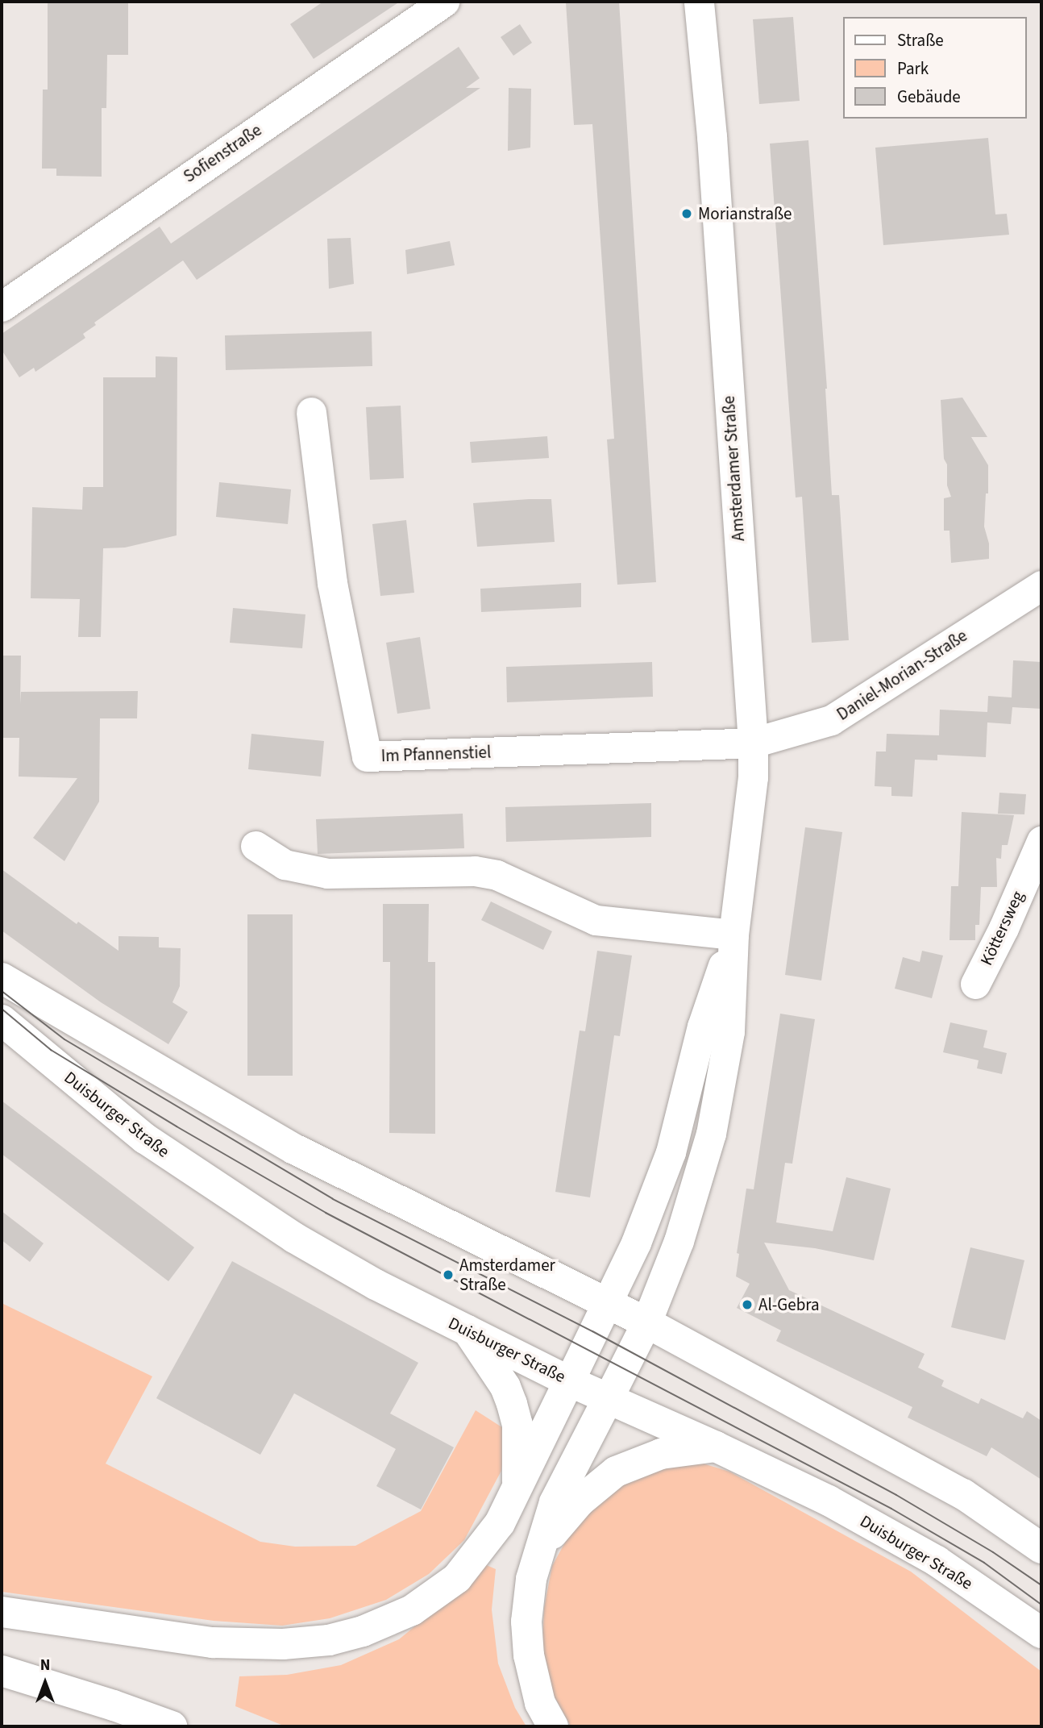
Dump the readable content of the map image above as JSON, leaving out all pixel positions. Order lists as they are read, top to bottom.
{
  "streets": {
    "main road": ["Duisburger Straße"],
    "street": [
      "Sofienstraße",
      "Amsterdamer Straße",
      "Daniel-Morian-Straße",
      "Im Pfannenstiel",
      "Köttersweg"
    ]
  },
  "crossings": [
    ["Amsterdamer Straße", "Daniel-Morian-Straße"],
    ["Amsterdamer Straße", "Im Pfannenstiel"],
    ["Amsterdamer Straße", "Duisburger Straße"],
    ["Daniel-Morian-Straße", "Im Pfannenstiel"]
  ],
  "places": ["Morianstraße", "Amsterdamer Straße", "Al-Gebra"],
  "legend": ["Straße", "Park", "Gebäude"],
  "north": "top"
}
